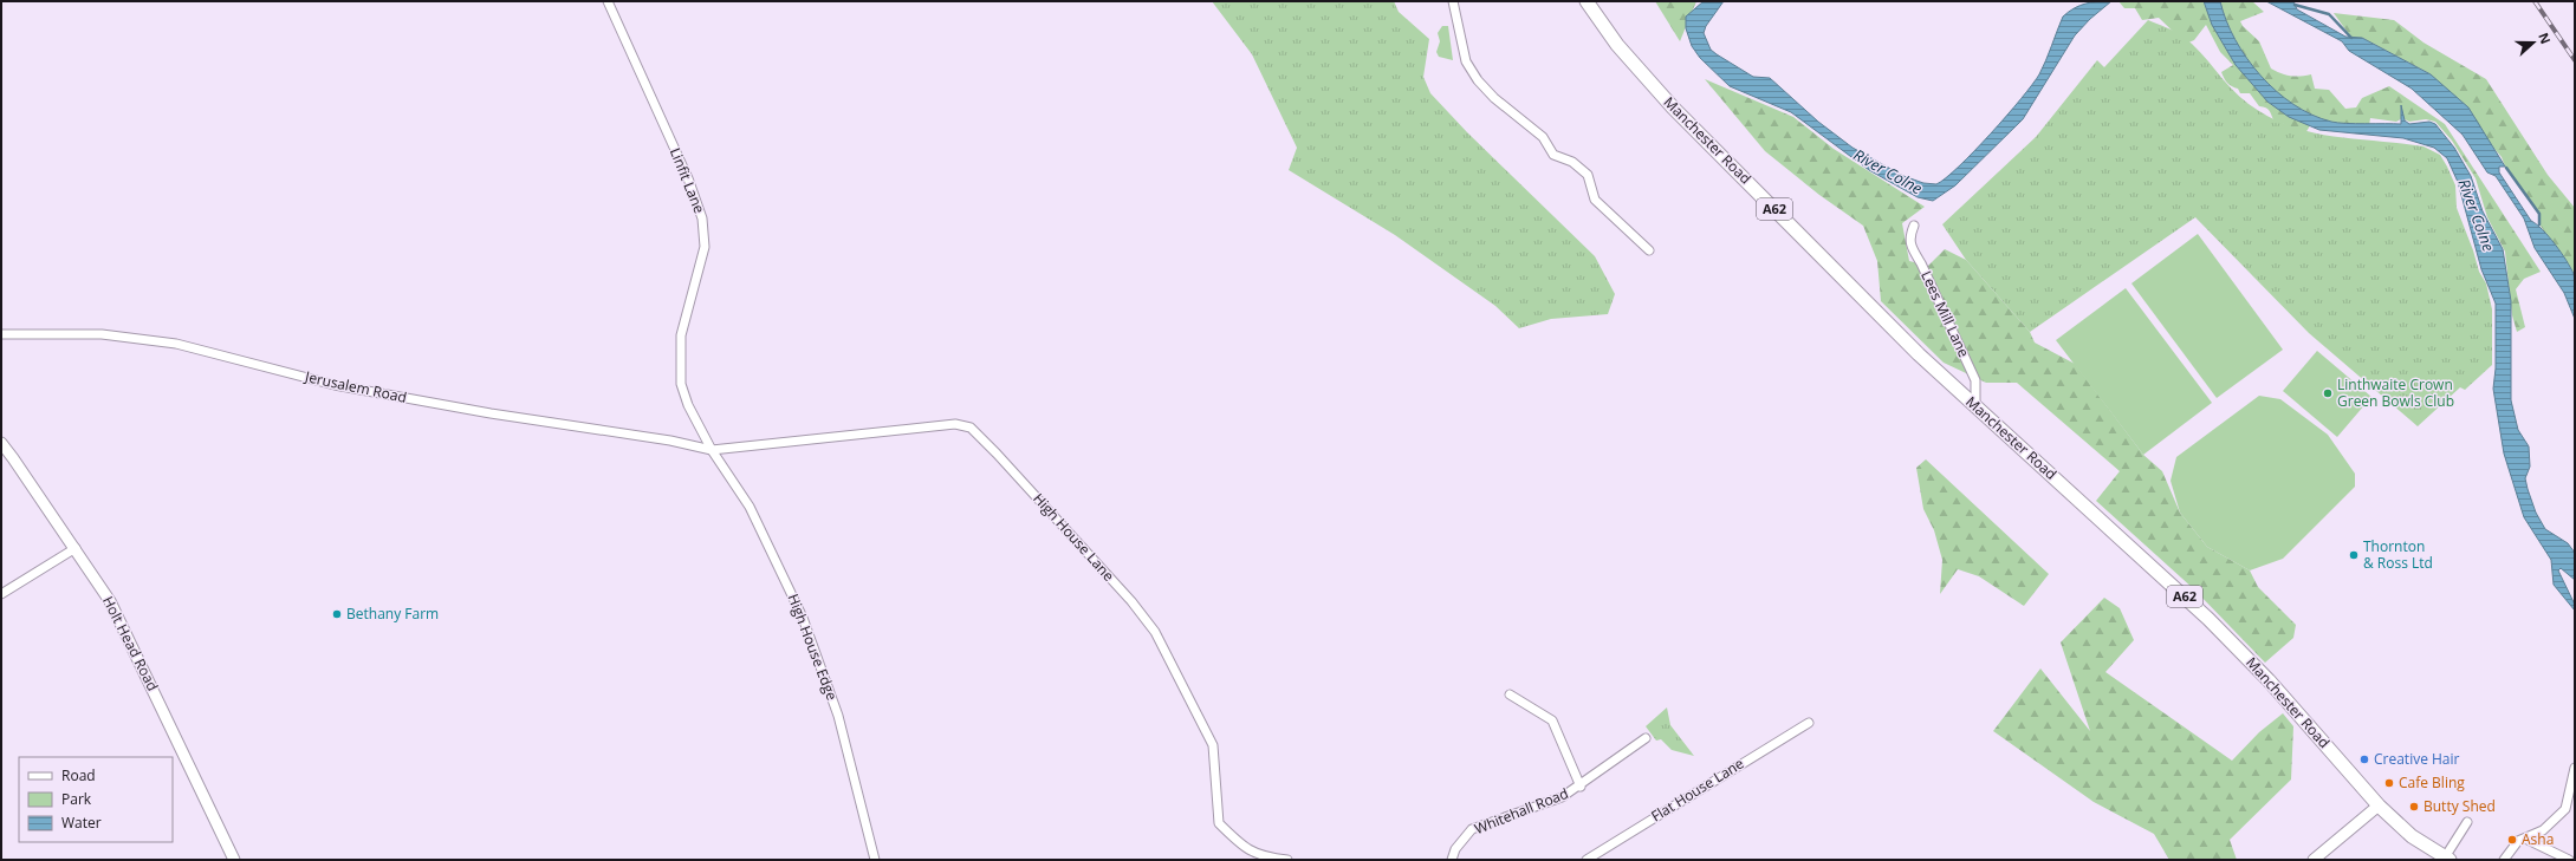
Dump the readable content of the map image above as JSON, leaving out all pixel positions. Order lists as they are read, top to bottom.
{
  "streets": {
    "main road": ["Manchester Road", "A62"],
    "street": [
      "Linfit Lane",
      "Lees Mill Lane",
      "Jerusalem Road",
      "High House Lane",
      "Holt Head Road",
      "High House Edge",
      "Flat House Lane",
      "Whitehall Road"
    ]
  },
  "crossings": [
    ["Manchester Road", "Lees Mill Lane"],
    ["Linfit Lane", "Jerusalem Road"],
    ["Linfit Lane", "High House Lane"],
    ["Linfit Lane", "High House Edge"],
    ["Jerusalem Road", "High House Lane"],
    ["Jerusalem Road", "High House Edge"],
    ["High House Lane", "High House Edge"]
  ],
  "water": ["River Colne"],
  "places": [
    "Linthwaite Crown Green Bowls Club",
    "Thornton & Ross Ltd",
    "Bethany Farm",
    "Creative Hair",
    "Cafe Bling",
    "Butty Shed",
    "Asha"
  ],
  "legend": ["Road", "Park", "Water"],
  "north": "right"
}
